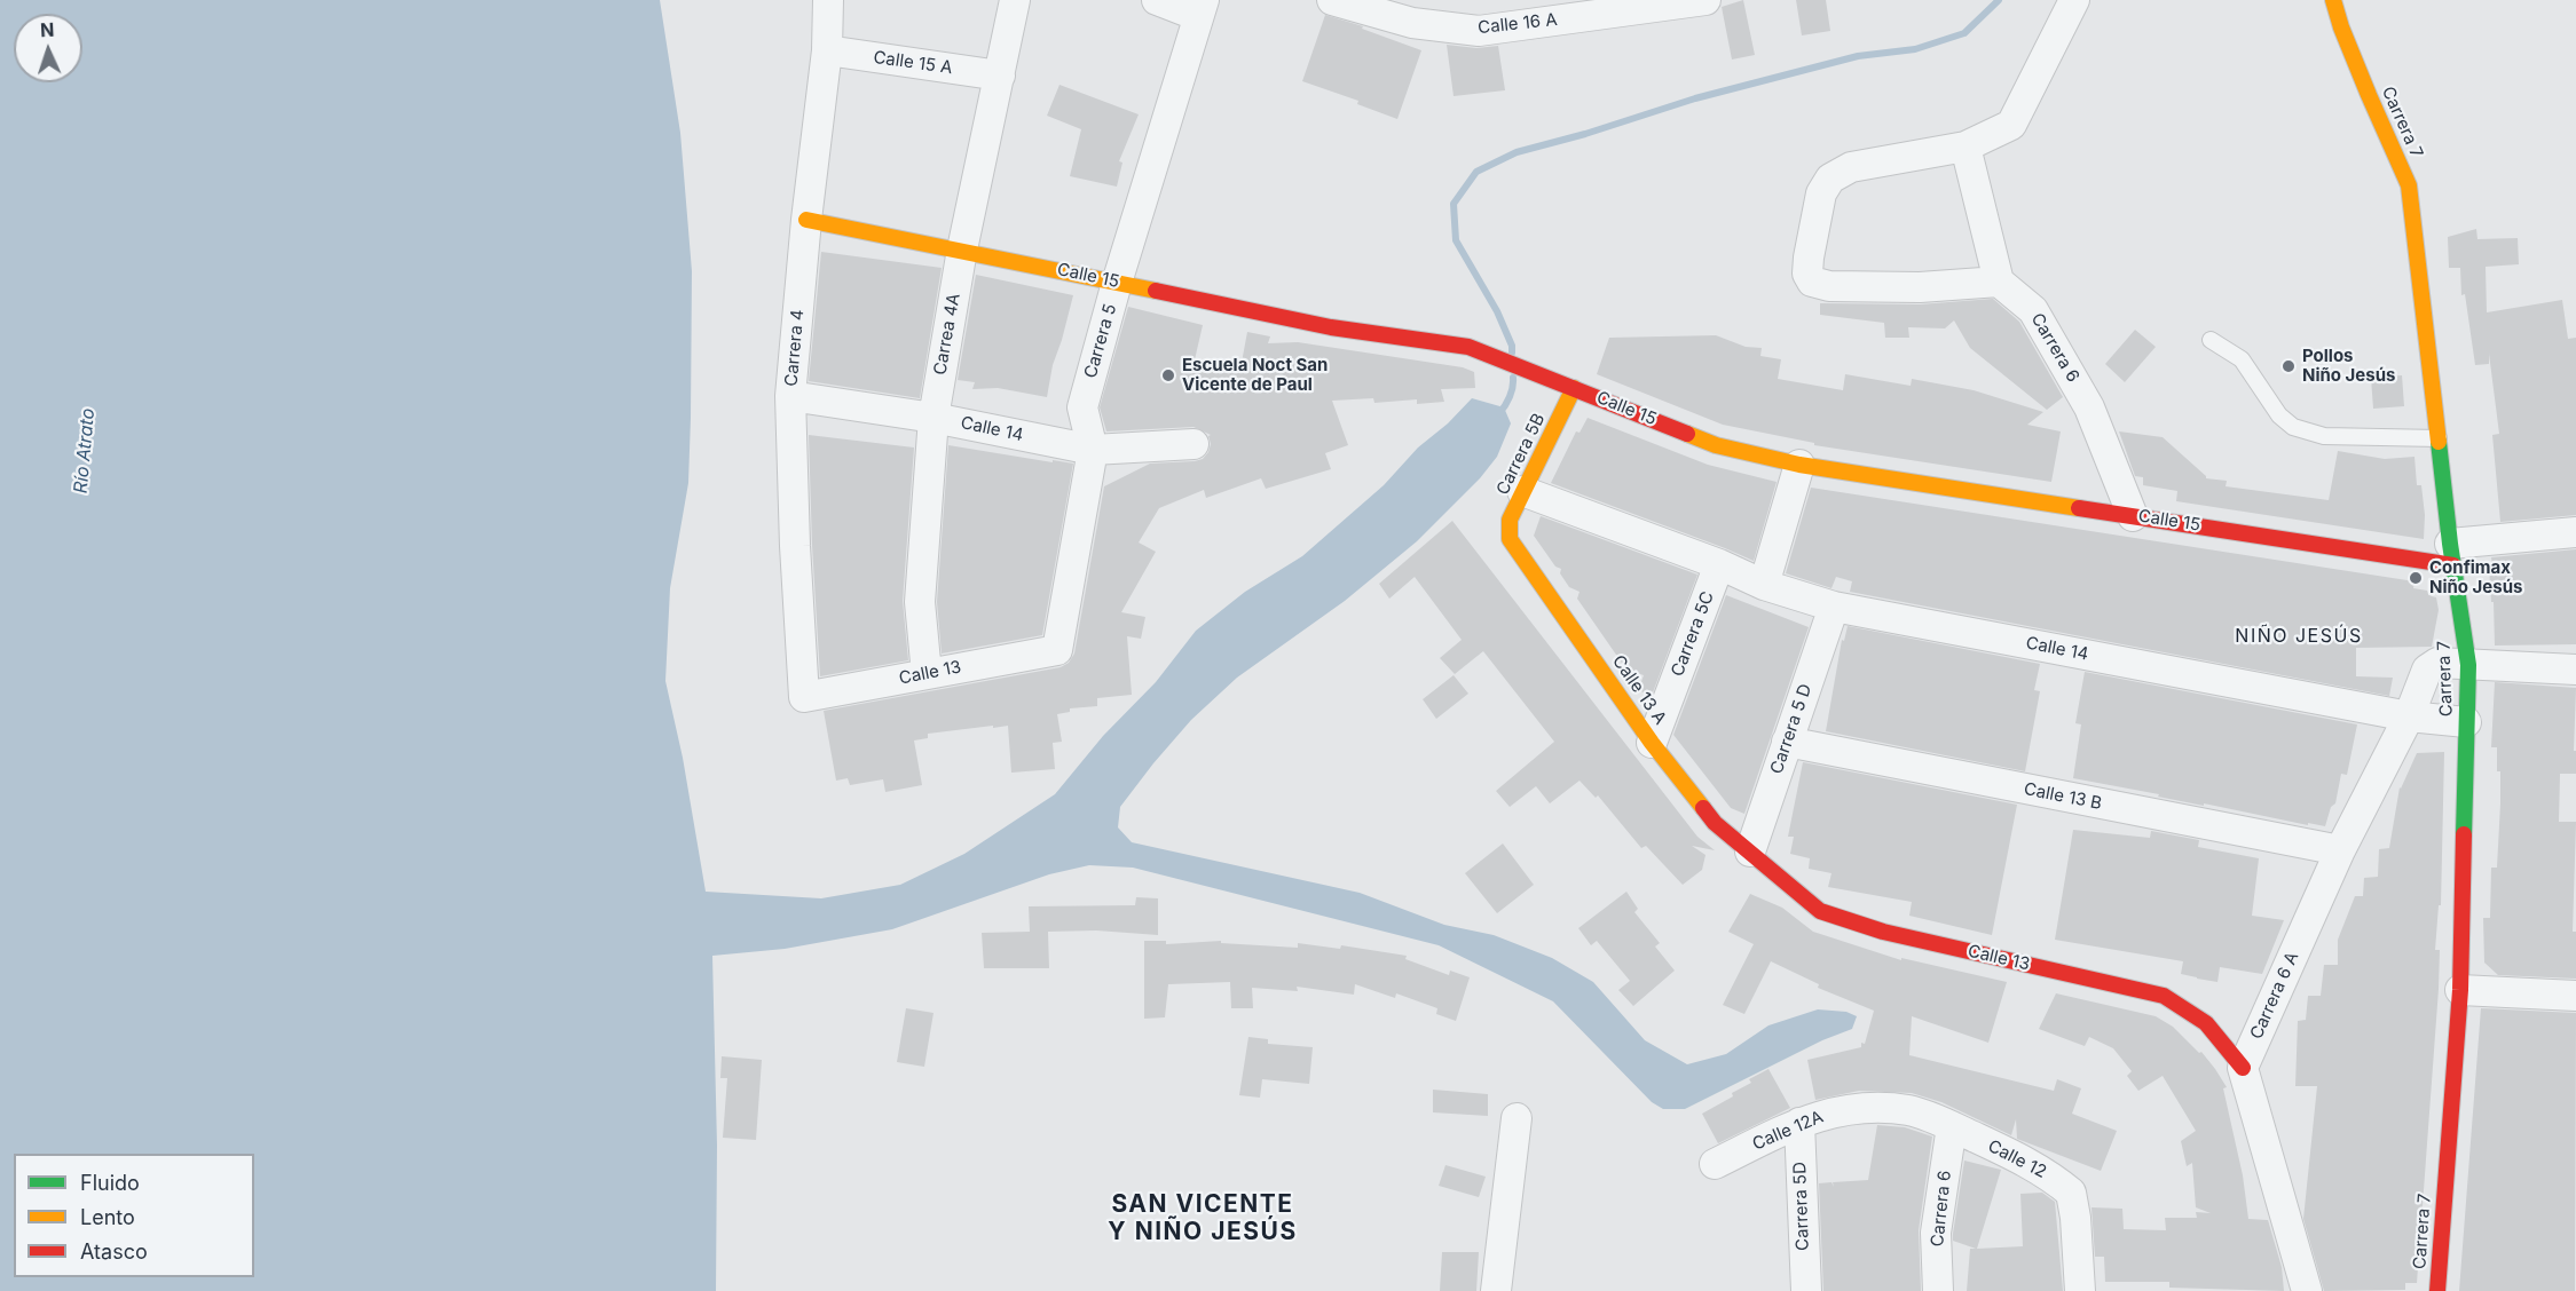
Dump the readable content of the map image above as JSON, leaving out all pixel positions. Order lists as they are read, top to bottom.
{
  "streets": {
    "street": [
      "Calle 16 A",
      "Calle 15 A",
      "Carrera 7",
      "Calle 15",
      "Carrea 4A",
      "Carrera 5",
      "Carrera 4",
      "Carrera 6",
      "Calle 14",
      "Carrera 5B",
      "Carrera 5C",
      "Calle 13",
      "Calle 13 A",
      "Carrera 5 D",
      "Calle 13 B",
      "Carrera 6 A",
      "Calle 12A",
      "Calle 12",
      "Carrera 5D"
    ]
  },
  "crossings": [
    ["Calle 15 A", "Carrea 4A"],
    ["Calle 15 A", "Carrera 4"],
    ["Carrera 7", "Calle 15"],
    ["Carrera 7", "Calle 14"],
    ["Calle 15", "Carrea 4A"],
    ["Calle 15", "Carrera 5"],
    ["Calle 15", "Carrera 4"],
    ["Calle 15", "Carrera 6"],
    ["Calle 15", "Carrera 5B"],
    ["Carrea 4A", "Calle 14"],
    ["Carrea 4A", "Calle 13"],
    ["Carrera 5", "Calle 14"],
    ["Carrera 5", "Calle 13"],
    ["Carrera 4", "Calle 14"],
    ["Carrera 4", "Calle 13"],
    ["Carrera 6", "Calle 12"],
    ["Calle 14", "Carrera 5B"],
    ["Calle 14", "Carrera 5C"],
    ["Calle 14", "Carrera 5 D"],
    ["Calle 14", "Carrera 6 A"],
    ["Carrera 5B", "Calle 13 A"],
    ["Carrera 5C", "Calle 13 A"],
    ["Calle 13", "Calle 13 A"],
    ["Calle 13", "Carrera 5 D"],
    ["Calle 13", "Carrera 6 A"],
    ["Calle 13 A", "Carrera 5 D"],
    ["Carrera 5 D", "Calle 13 B"],
    ["Calle 13 B", "Carrera 6 A"],
    ["Calle 12A", "Calle 12"],
    ["Calle 12A", "Carrera 5D"]
  ],
  "districts": ["NIÑO JESÚS", "SAN VICENTE Y NIÑO JESÚS"],
  "water": ["Río Atrato"],
  "places": ["Pollos Niño Jesús", "Escuela Noct San Vicente de Paul", "Confimax Niño Jesús"],
  "legend": ["Fluido", "Lento", "Atasco"],
  "north": "top"
}
